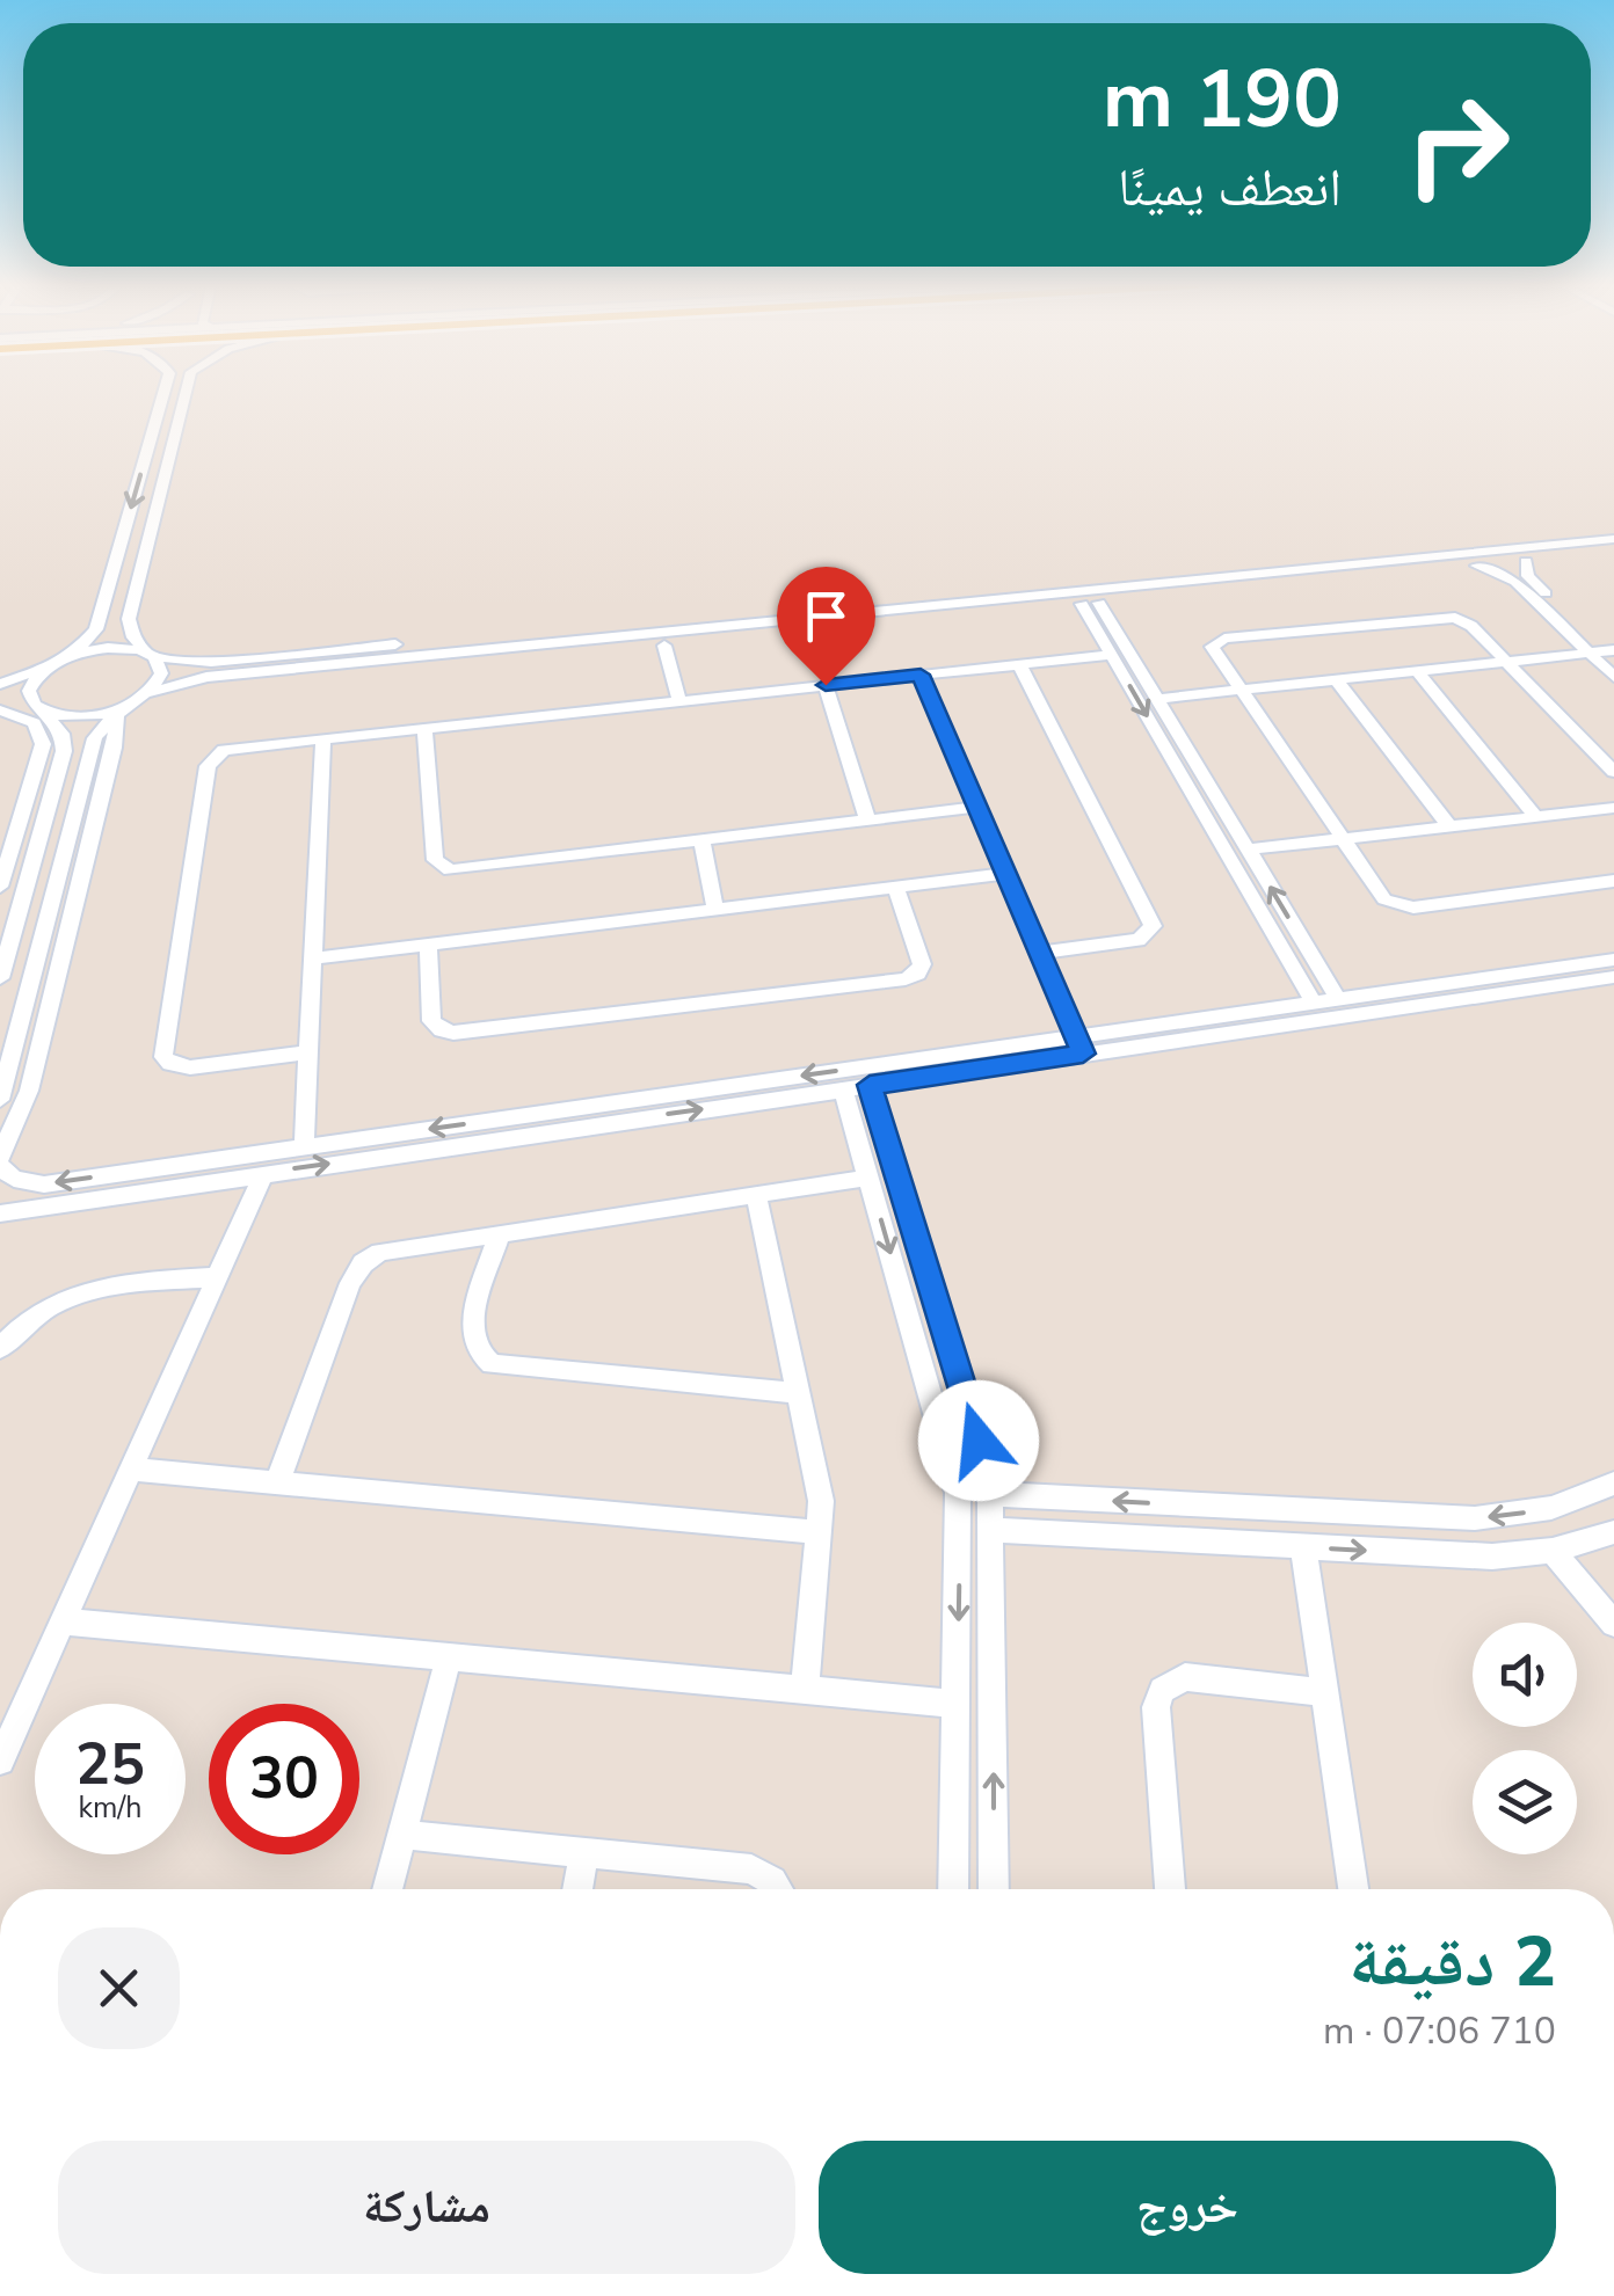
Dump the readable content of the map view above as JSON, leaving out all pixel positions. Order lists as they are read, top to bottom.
{
  "page": {
    "turn": ["190 m", "انعطف يمينًا"],
    "speed": "25 km/h",
    "limit": "30",
    "heading": ["2 دقيقة", "710 m · 07:06"],
    "buttons": ["خروج", "مشاركة"]
  }
}
